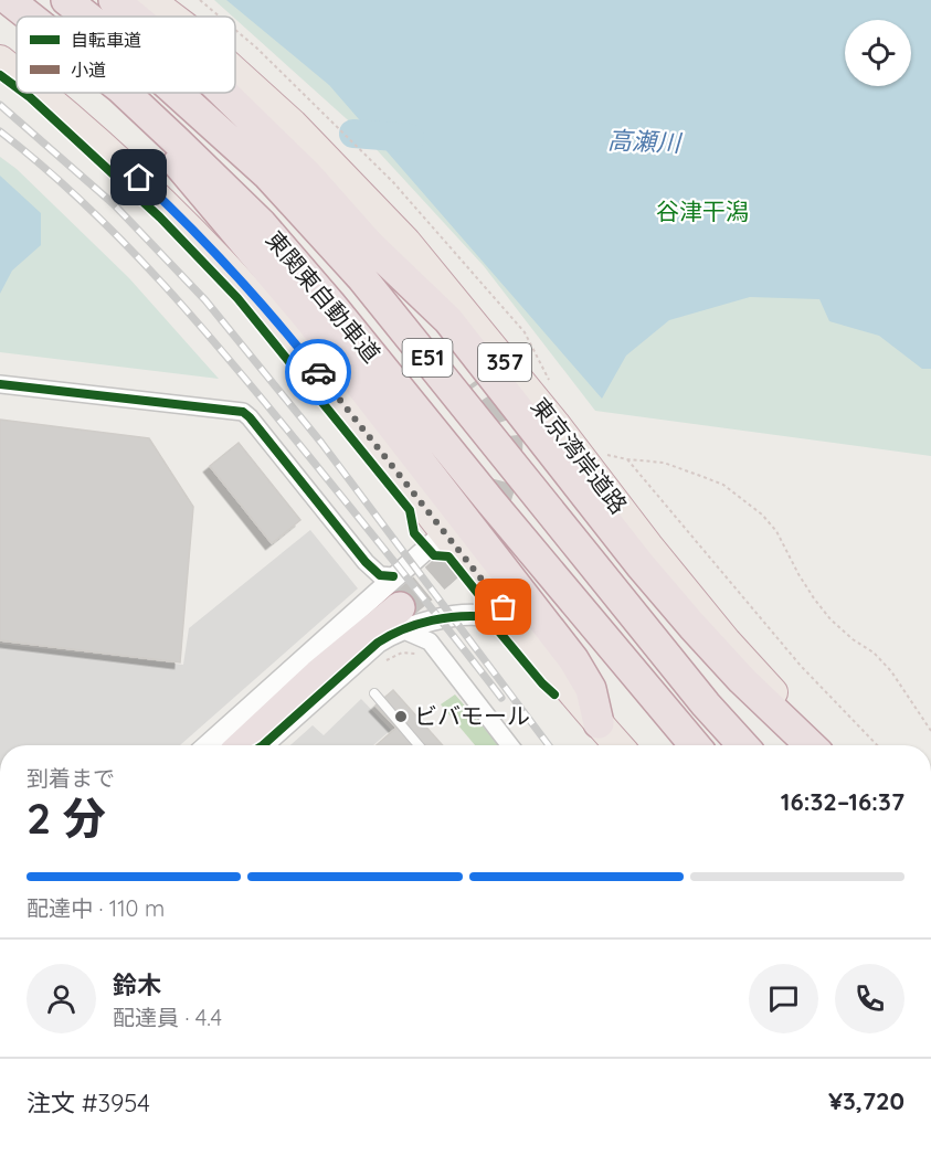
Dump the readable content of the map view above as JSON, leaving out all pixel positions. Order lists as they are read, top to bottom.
{
  "streets": {
    "highway": [
      "東関東自動車道",
      "E51",
      "357",
      "東京湾岸道路"
    ]
  },
  "water": ["高瀬川"],
  "parks": ["谷津干潟"],
  "places": ["ビバモール"],
  "legend": ["自転車道", "小道"],
  "page": {
    "heading": ["2 分", "到着まで", "16:32–16:37"],
    "panel": [
      "鈴木",
      "配達員 · 4.4",
      "注文 #3954",
      "¥3,720"
    ],
    "bar": "配達中 · 110 m"
  }
}
